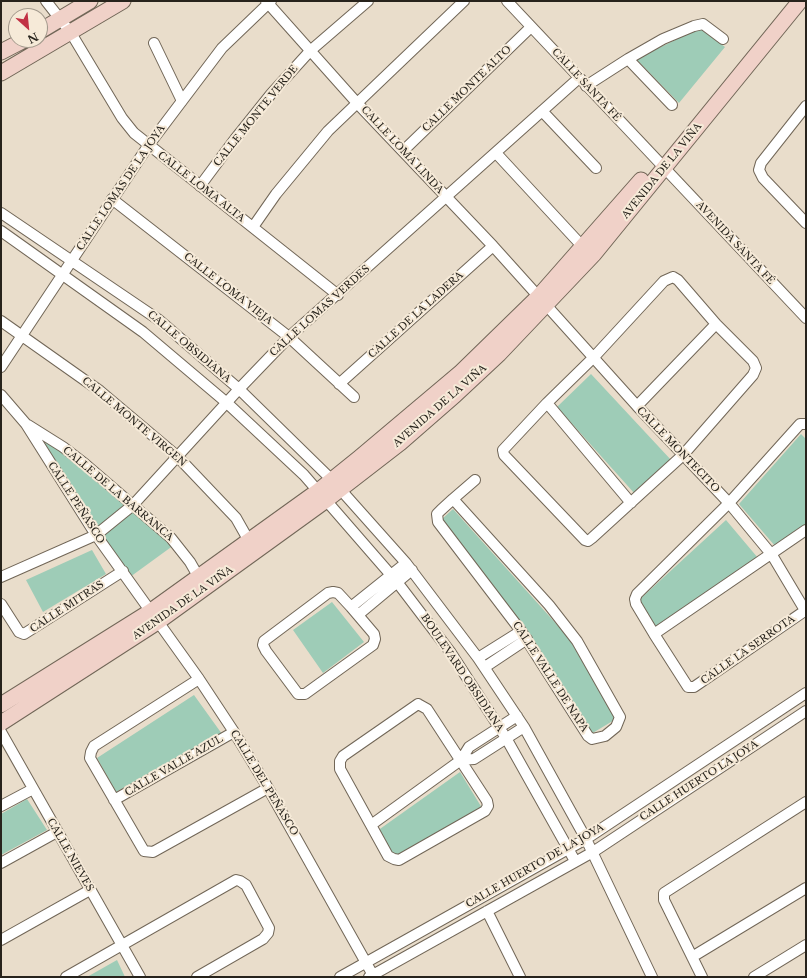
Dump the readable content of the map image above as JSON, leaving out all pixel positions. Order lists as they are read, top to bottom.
{
  "streets": {
    "street": [
      "CALLE SANTA FÉ",
      "CALLE MONTE ALTO",
      "CALLE MONTE VERDE",
      "CALLE LOMA LINDA",
      "AVENIDA DE LA VIÑA",
      "CALLE LOMA ALTA",
      "CALLE LOMAS DE LA JOYA",
      "AVENIDA SANTA FÉ",
      "CALLE LOMA VIEJA",
      "CALLE LOMAS VERDES",
      "CALLE DE LA LADERA",
      "CALLE OBSIDIANA",
      "CALLE MONTE VIRGEN",
      "CALLE MONTECITO",
      "CALLE DE LA BARRANCA",
      "CALLE PEÑASCO",
      "CALLE MITRAS",
      "CALLE LA SERROTA",
      "BOULEVARD OBSIDIANA",
      "CALLE VALLE DE NAPA",
      "CALLE VALLE AZUL",
      "CALLE HUERTO LA JOYA",
      "CALLE DEL PEÑASCO",
      "CALLE NIEVES",
      "CALLE HUERTO DE LA JOYA"
    ]
  },
  "crossings": [
    ["CALLE SANTA FÉ", "CALLE MONTE ALTO"],
    ["CALLE SANTA FÉ", "AVENIDA DE LA VIÑA"],
    ["CALLE SANTA FÉ", "AVENIDA SANTA FÉ"],
    ["CALLE SANTA FÉ", "CALLE LOMAS VERDES"],
    ["CALLE MONTE ALTO", "CALLE LOMA LINDA"],
    ["CALLE MONTE VERDE", "CALLE LOMA LINDA"],
    ["CALLE MONTE VERDE", "CALLE LOMA ALTA"],
    ["CALLE LOMA LINDA", "AVENIDA DE LA VIÑA"],
    ["CALLE LOMA LINDA", "CALLE LOMAS DE LA JOYA"],
    ["CALLE LOMA LINDA", "CALLE LOMAS VERDES"],
    ["CALLE LOMA LINDA", "CALLE DE LA LADERA"],
    ["CALLE LOMA LINDA", "CALLE MONTECITO"],
    ["AVENIDA DE LA VIÑA", "AVENIDA SANTA FÉ"],
    ["AVENIDA DE LA VIÑA", "CALLE OBSIDIANA"],
    ["AVENIDA DE LA VIÑA", "CALLE MONTE VIRGEN"],
    ["AVENIDA DE LA VIÑA", "CALLE MONTECITO"],
    ["AVENIDA DE LA VIÑA", "CALLE DE LA BARRANCA"],
    ["AVENIDA DE LA VIÑA", "CALLE PEÑASCO"],
    ["AVENIDA DE LA VIÑA", "BOULEVARD OBSIDIANA"],
    ["AVENIDA DE LA VIÑA", "CALLE DEL PEÑASCO"],
    ["CALLE LOMA ALTA", "CALLE LOMAS DE LA JOYA"],
    ["CALLE LOMA ALTA", "CALLE LOMAS VERDES"],
    ["CALLE LOMAS DE LA JOYA", "CALLE LOMA VIEJA"],
    ["CALLE LOMAS DE LA JOYA", "CALLE OBSIDIANA"],
    ["CALLE LOMAS DE LA JOYA", "CALLE MONTE VIRGEN"],
    ["CALLE LOMA VIEJA", "CALLE LOMAS VERDES"],
    ["CALLE LOMA VIEJA", "CALLE DE LA LADERA"],
    ["CALLE LOMAS VERDES", "CALLE OBSIDIANA"],
    ["CALLE LOMAS VERDES", "CALLE MONTE VIRGEN"],
    ["CALLE LOMAS VERDES", "CALLE DE LA BARRANCA"],
    ["CALLE LOMAS VERDES", "CALLE PEÑASCO"],
    ["CALLE OBSIDIANA", "BOULEVARD OBSIDIANA"],
    ["CALLE MONTECITO", "CALLE LA SERROTA"],
    ["CALLE DE LA BARRANCA", "CALLE PEÑASCO"],
    ["CALLE PEÑASCO", "CALLE MITRAS"],
    ["CALLE PEÑASCO", "CALLE DEL PEÑASCO"],
    ["BOULEVARD OBSIDIANA", "CALLE HUERTO LA JOYA"],
    ["BOULEVARD OBSIDIANA", "CALLE HUERTO DE LA JOYA"],
    ["CALLE VALLE AZUL", "CALLE DEL PEÑASCO"],
    ["CALLE HUERTO LA JOYA", "CALLE DEL PEÑASCO"],
    ["CALLE DEL PEÑASCO", "CALLE HUERTO DE LA JOYA"]
  ],
  "north": "bottom right"
}
